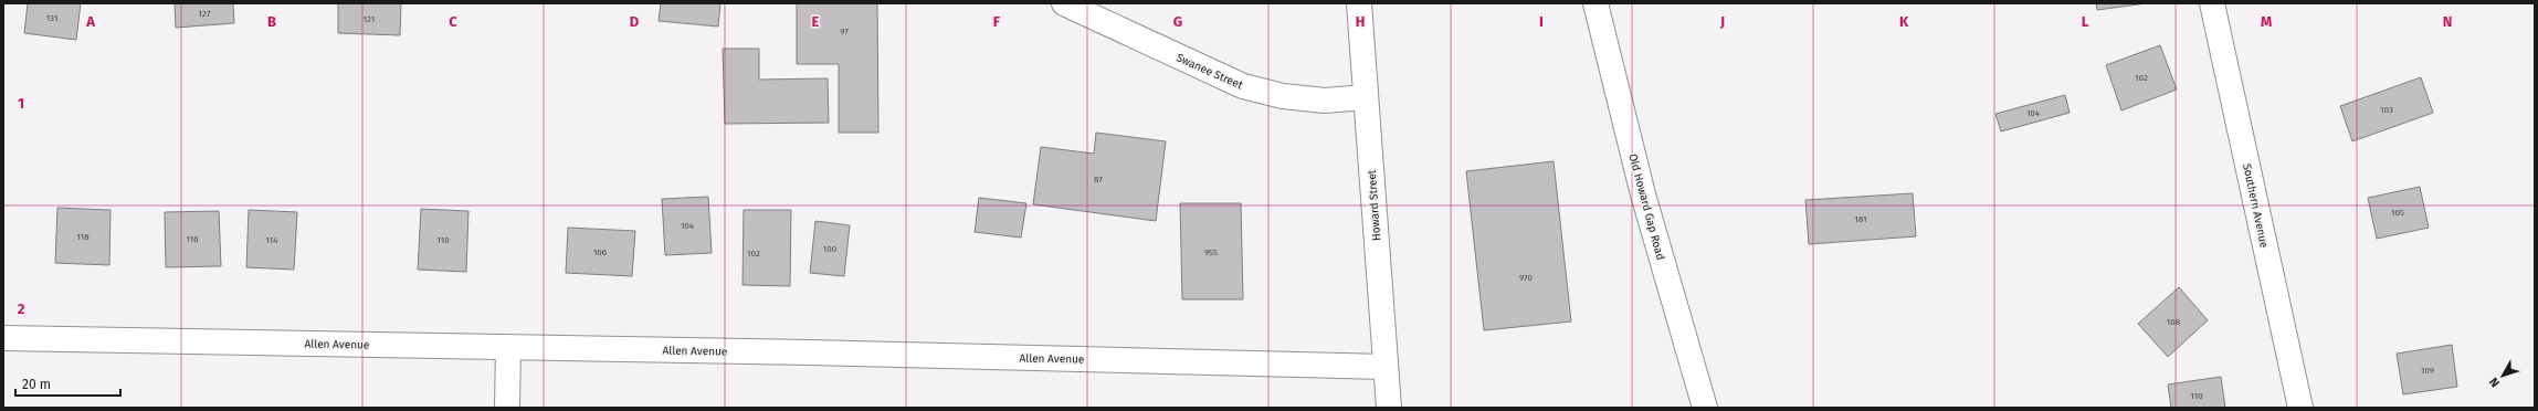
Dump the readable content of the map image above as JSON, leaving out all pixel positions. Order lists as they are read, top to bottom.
{
  "streets": {
    "street": [
      "Swanee Street",
      "Howard Street",
      "Southern Avenue",
      "Old Howard Gap Road",
      "Allen Avenue"
    ]
  },
  "crossings": [
    ["Swanee Street", "Howard Street"],
    ["Howard Street", "Allen Avenue"]
  ],
  "house_numbers": [
    "127",
    "131",
    "121",
    "97",
    "102",
    "103",
    "104",
    "87",
    "105",
    "181",
    "104",
    "118",
    "116",
    "114",
    "110",
    "100",
    "106",
    "955",
    "102",
    "970",
    "108",
    "109",
    "110"
  ],
  "scale_bar": "20 m",
  "north": "bottom left",
  "grid": {
    "columns": [
      "A",
      "B",
      "C",
      "D",
      "E",
      "F",
      "G",
      "H",
      "I",
      "J",
      "K",
      "L",
      "M",
      "N"
    ],
    "rows": ["1", "2"]
  }
}
